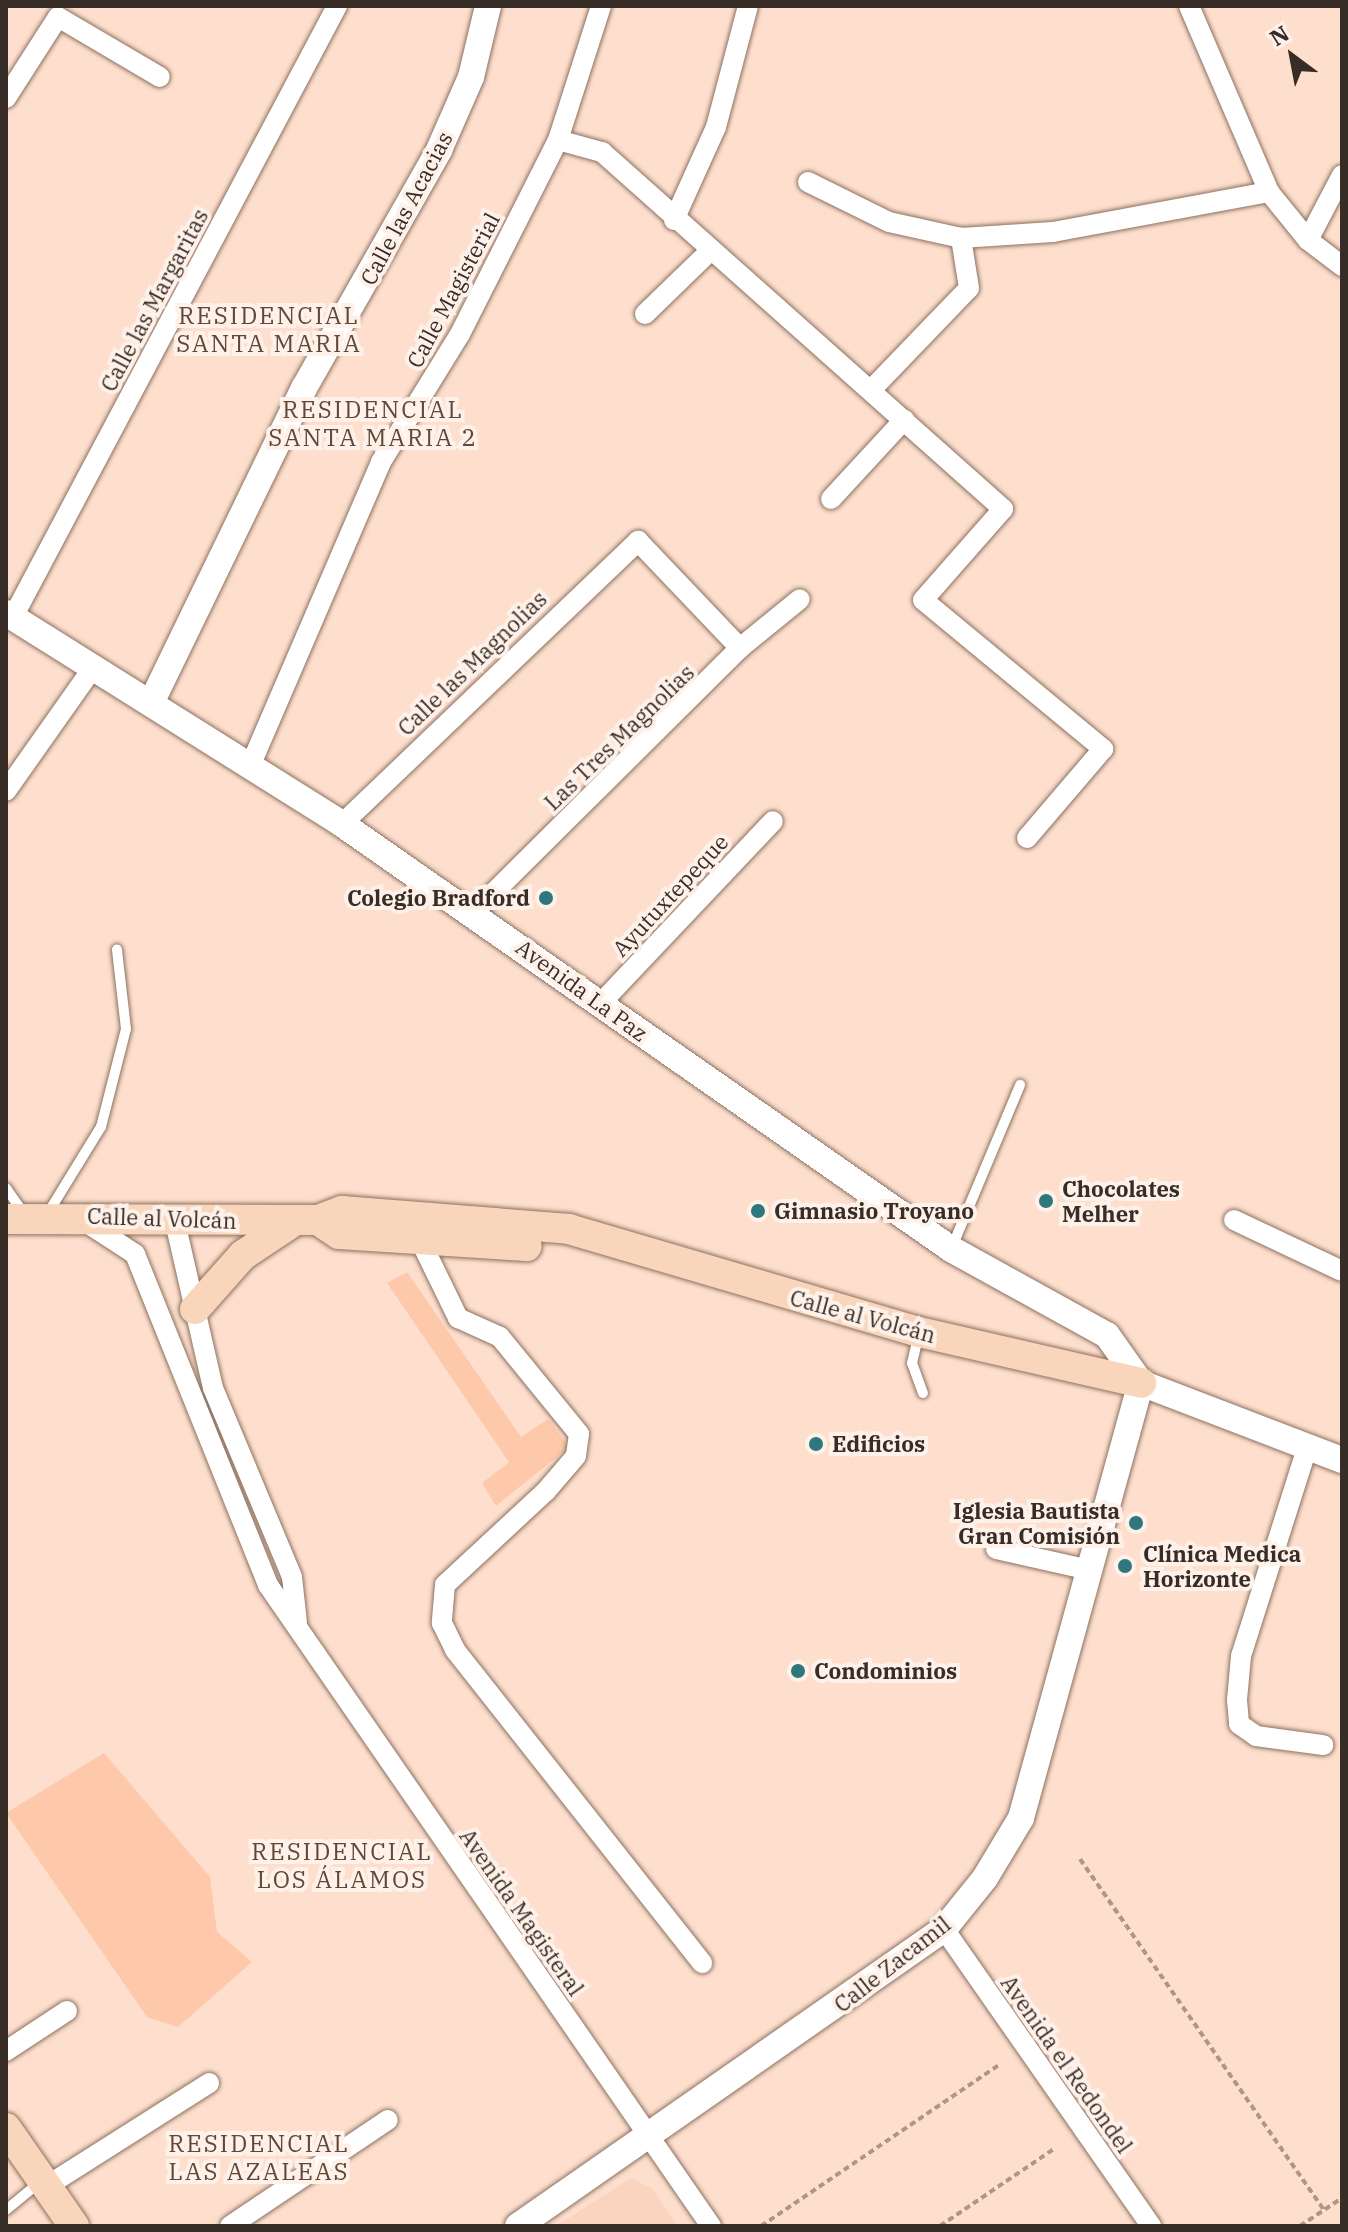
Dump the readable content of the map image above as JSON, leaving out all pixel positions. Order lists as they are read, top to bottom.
{
  "streets": {
    "main road": ["Calle al Volcán"],
    "street": [
      "Calle las Acacias",
      "Calle Magisterial",
      "Calle las Margaritas",
      "Calle las Magnolias",
      "Las Tres Magnolias",
      "Ayutuxtepeque",
      "Avenida La Paz",
      "Avenida Magisteral",
      "Calle Zacamil",
      "Avenida el Redondel"
    ]
  },
  "crossings": [
    ["Calle las Acacias", "Avenida La Paz"],
    ["Calle Magisterial", "Avenida La Paz"],
    ["Calle las Margaritas", "Avenida La Paz"],
    ["Calle las Magnolias", "Las Tres Magnolias"],
    ["Calle las Magnolias", "Avenida La Paz"],
    ["Las Tres Magnolias", "Avenida La Paz"],
    ["Ayutuxtepeque", "Avenida La Paz"],
    ["Avenida La Paz", "Calle al Volcán"],
    ["Avenida La Paz", "Calle Zacamil"],
    ["Calle al Volcán", "Avenida Magisteral"],
    ["Calle al Volcán", "Calle Zacamil"],
    ["Avenida Magisteral", "Calle Zacamil"],
    ["Calle Zacamil", "Avenida el Redondel"]
  ],
  "districts": [
    "RESIDENCIAL SANTA MARIA",
    "RESIDENCIAL SANTA MARIA 2",
    "RESIDENCIAL LOS ÁLAMOS",
    "RESIDENCIAL LAS AZALEAS"
  ],
  "places": [
    "Colegio Bradford",
    "Chocolates Melher",
    "Gimnasio Troyano",
    "Edificios",
    "Iglesia Bautista Gran Comisión",
    "Clínica Medica Horizonte",
    "Condominios"
  ],
  "north": "top left"
}
